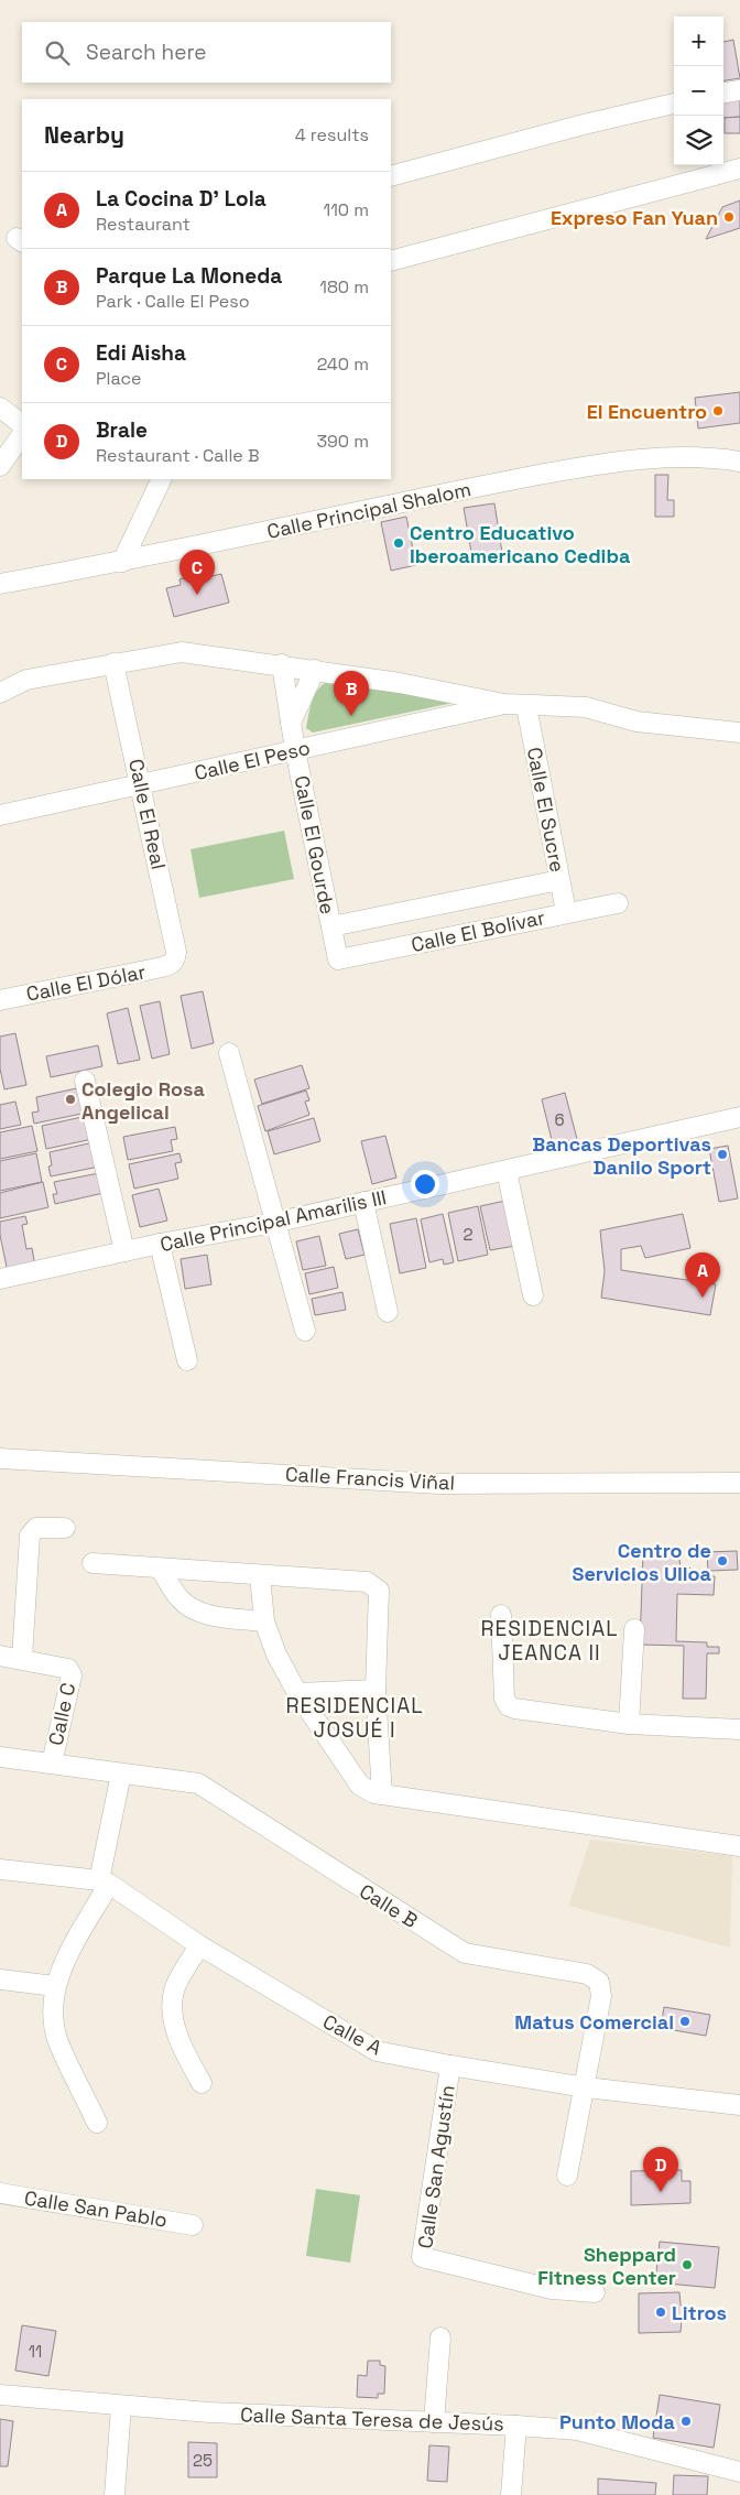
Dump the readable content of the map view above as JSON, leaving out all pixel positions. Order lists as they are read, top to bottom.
{
  "streets": {
    "street": [
      "Calle Principal Shalom",
      "Calle El Peso",
      "Calle El Sucre",
      "Calle El Real",
      "Calle El Gourde",
      "Calle El Bolívar",
      "Calle El Dólar",
      "Calle Principal Amarilis III",
      "Calle Francis Viñal",
      "Calle C",
      "Calle B",
      "Calle A",
      "Calle San Agustín",
      "Calle San Pablo",
      "Calle Santa Teresa de Jesús"
    ]
  },
  "crossings": [
    ["Calle El Peso", "Calle El Real"],
    ["Calle El Peso", "Calle El Gourde"],
    ["Calle El Sucre", "Calle El Bolívar"],
    ["Calle El Real", "Calle El Dólar"],
    ["Calle El Gourde", "Calle El Bolívar"],
    ["Calle C", "Calle B"],
    ["Calle B", "Calle A"],
    ["Calle A", "Calle San Agustín"]
  ],
  "districts": ["RESIDENCIAL JEANCA II", "RESIDENCIAL JOSUÉ I"],
  "places": [
    "Expreso Fan Yuan",
    "El Encuentro",
    "Centro Educativo Iberoamericano Cediba",
    "Colegio Rosa Angelical",
    "Bancas Deportivas Danilo Sport",
    "Centro de Servicios Ulloa",
    "Matus Comercial",
    "Sheppard Fitness Center",
    "Litros",
    "Punto Moda"
  ],
  "house_numbers": [
    "6",
    "2",
    "11",
    "25"
  ],
  "page": {
    "map_buttons": ["+", "−"],
    "search": "Search here",
    "heading": ["Nearby", "4 results"],
    "list": [
      {
        "mark": "A",
        "name": "La Cocina D' Lola",
        "note": "Restaurant",
        "value": "110 m"
      },
      {
        "mark": "B",
        "name": "Parque La Moneda",
        "note": "Park · Calle El Peso",
        "value": "180 m"
      },
      {
        "mark": "C",
        "name": "Edi Aisha",
        "note": "Place",
        "value": "240 m"
      },
      {
        "mark": "D",
        "name": "Brale",
        "note": "Restaurant · Calle B",
        "value": "390 m"
      }
    ],
    "pins": [
      "C",
      "B",
      "A",
      "D"
    ]
  }
}
